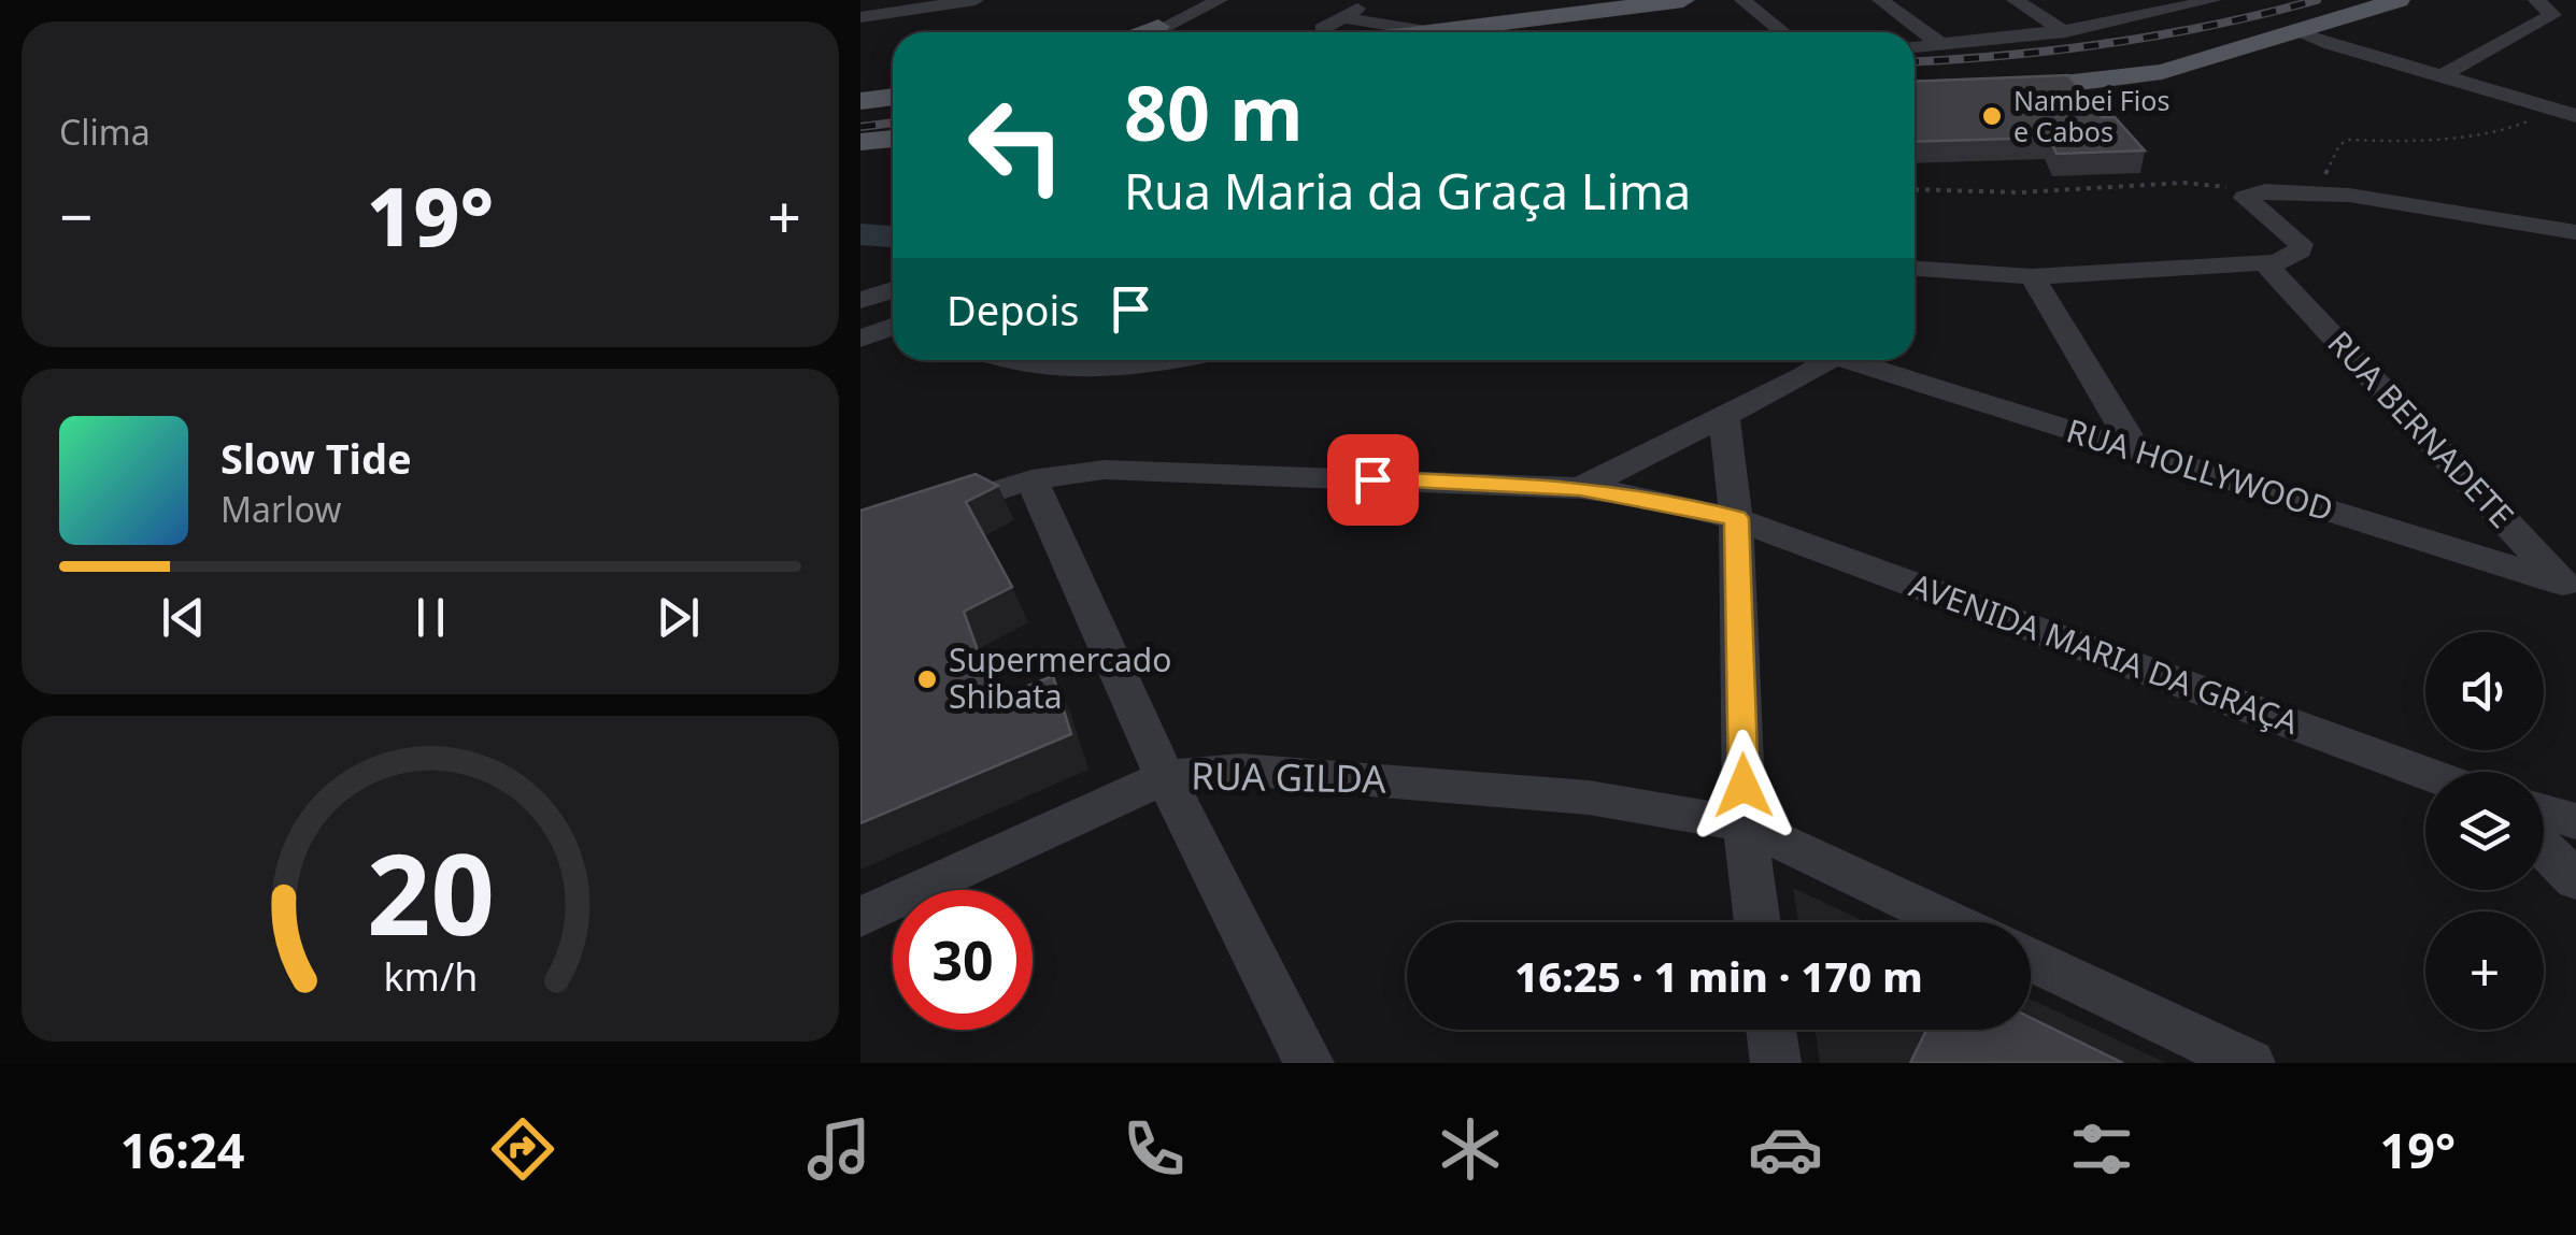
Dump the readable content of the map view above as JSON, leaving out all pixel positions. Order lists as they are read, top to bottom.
{
  "streets": {
    "street": [
      "RUA BERNADETE",
      "RUA HOLLYWOOD",
      "AVENIDA MARIA DA GRAÇA",
      "RUA GILDA"
    ]
  },
  "crossings": [
    ["RUA BERNADETE", "RUA HOLLYWOOD"]
  ],
  "places": ["Nambei Fios e Cabos", "Supermercado Shibata"],
  "page": {
    "tile": "Clima",
    "turn": ["80 m", "Rua Maria da Graça Lima"],
    "heat": ["−", "19°", "+"],
    "then": "Depois",
    "song": ["Slow Tide", "Marlow"],
    "map_buttons": "+",
    "limit": "30",
    "trip": "16:25 · 1 min · 170 m",
    "tabs": ["16:24", "19°"],
    "gauge": ["20", "km/h"]
  }
}
